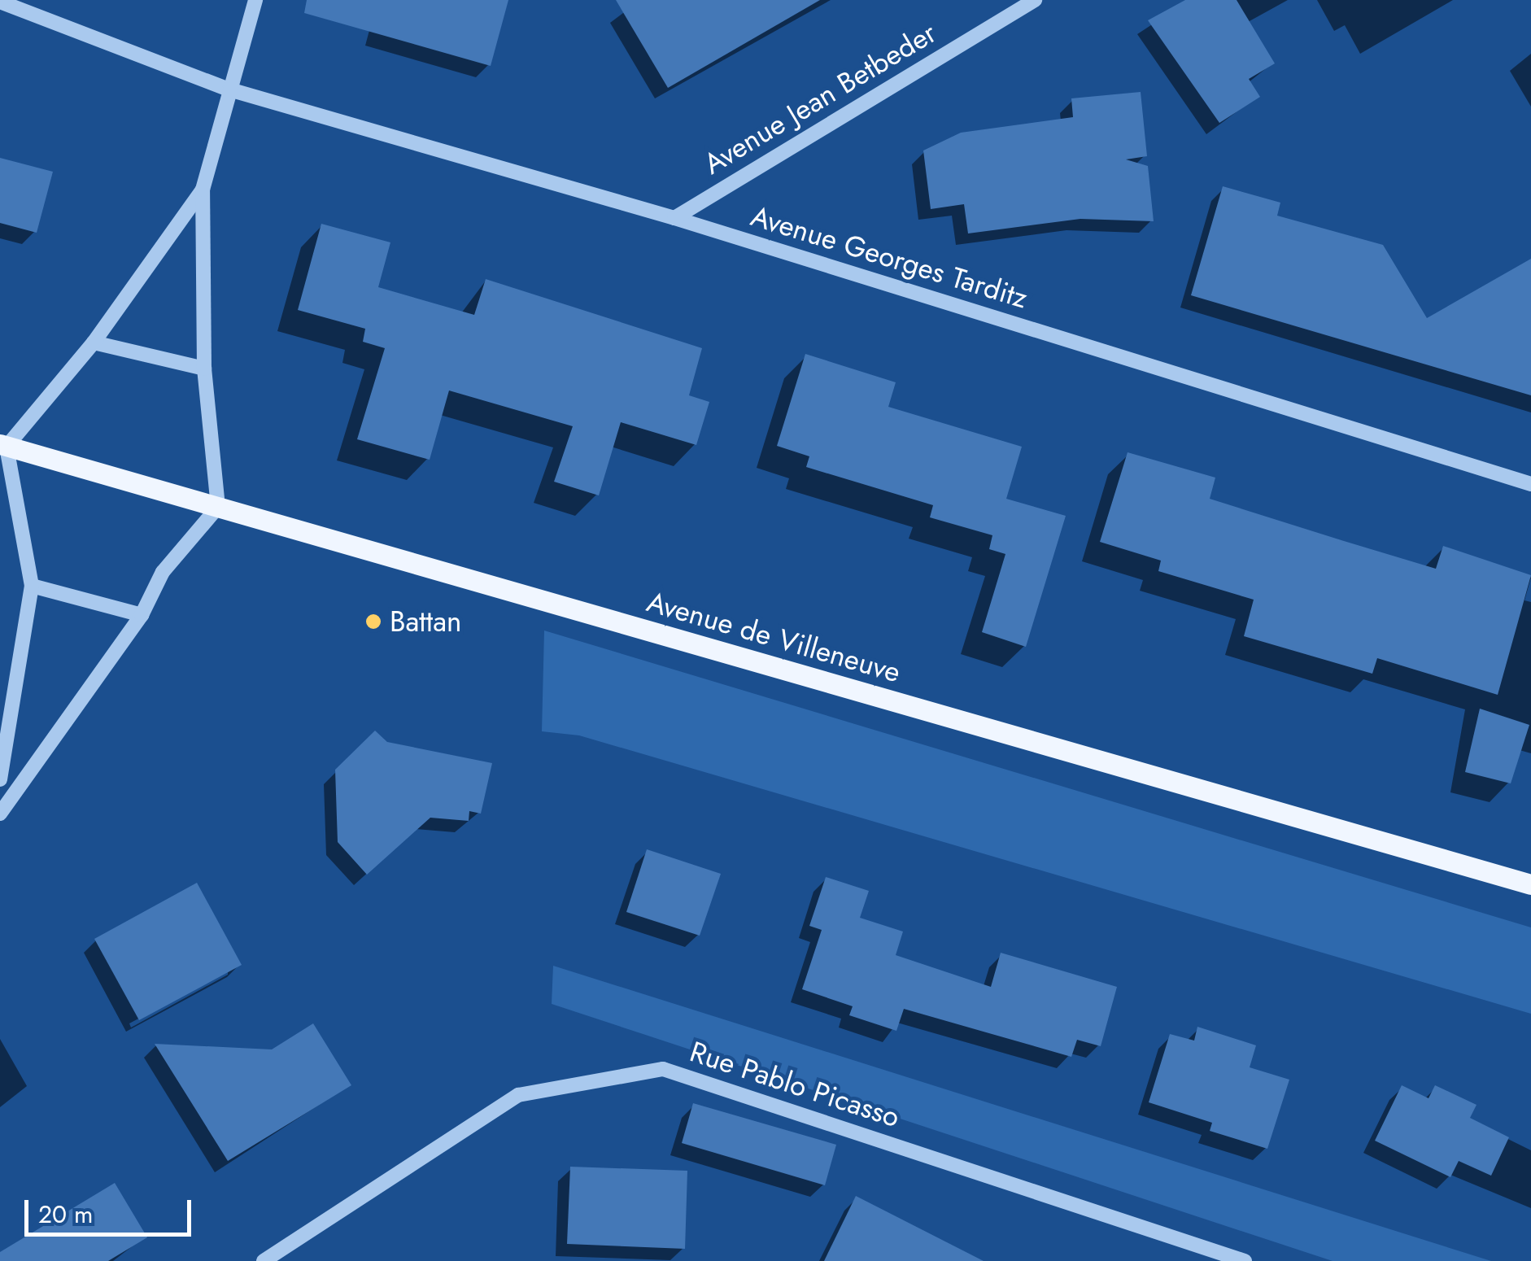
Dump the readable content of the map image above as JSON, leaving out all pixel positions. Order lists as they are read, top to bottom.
{
  "streets": {
    "main road": ["Avenue de Villeneuve"],
    "street": ["Avenue Jean Betbeder", "Avenue Georges Tarditz", "Rue Pablo Picasso"]
  },
  "crossings": [
    ["Avenue Jean Betbeder", "Avenue Georges Tarditz"]
  ],
  "places": ["Battan"],
  "scale_bar": "20 m"
}
